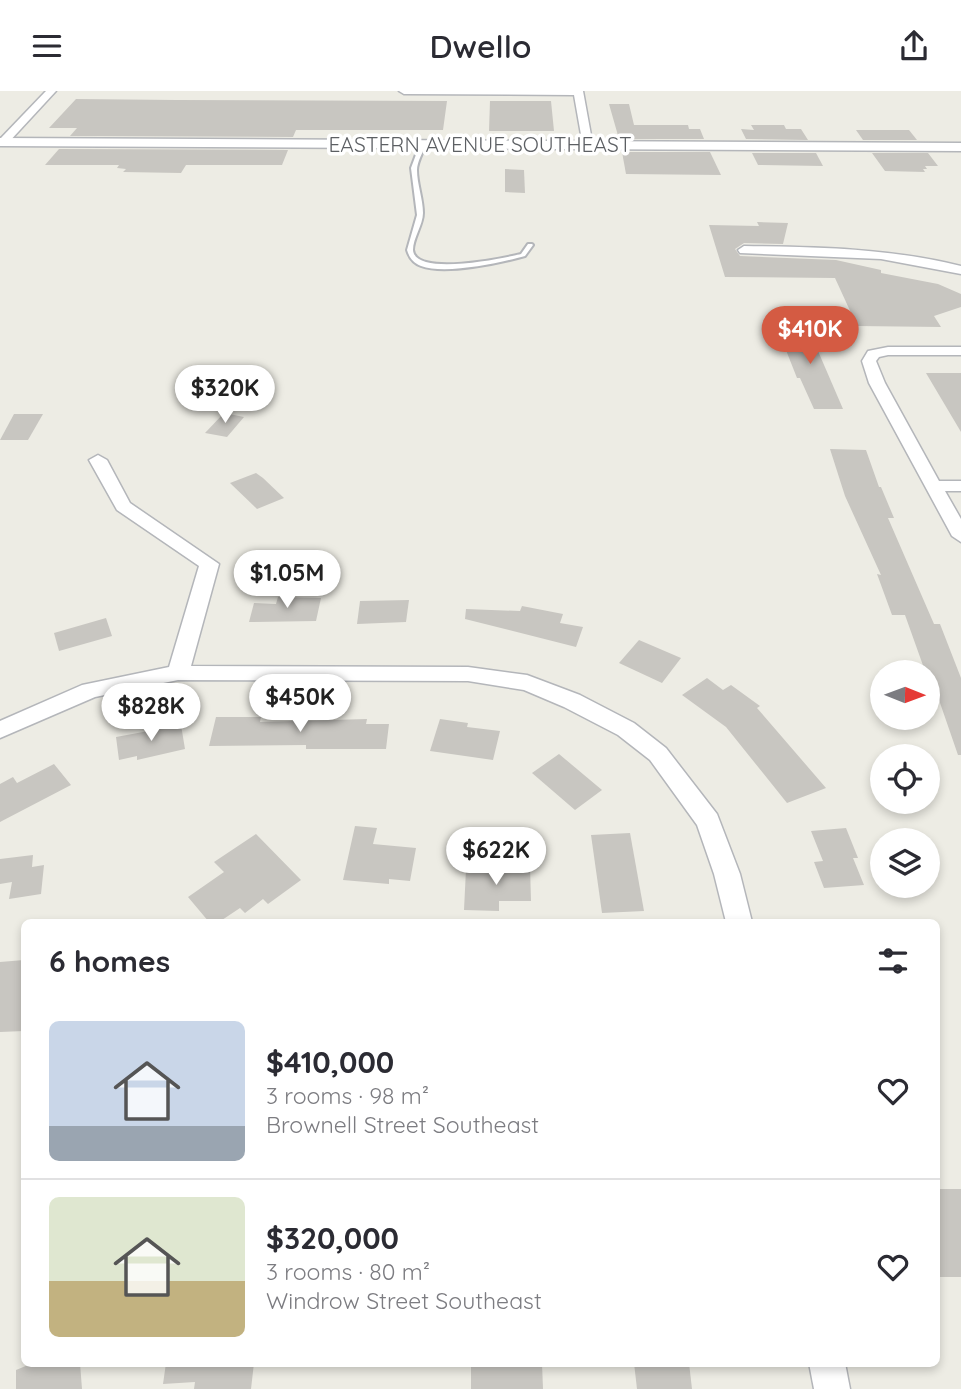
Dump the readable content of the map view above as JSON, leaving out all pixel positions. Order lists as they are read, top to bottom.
{
  "streets": {
    "street": ["EASTERN AVENUE SOUTHEAST"]
  },
  "north": "right",
  "page": {
    "header": "Dwello",
    "price": [
      "$410K",
      "$320K",
      "$1.05M",
      "$450K",
      "$828K",
      "$622K"
    ],
    "heading": "6 homes",
    "list": [
      {
        "name": "$410,000",
        "note": "3 rooms · 98 m² · Brownell Street Southeast"
      },
      {
        "name": "$320,000",
        "note": "3 rooms · 80 m² · Windrow Street Southeast"
      }
    ]
  }
}
